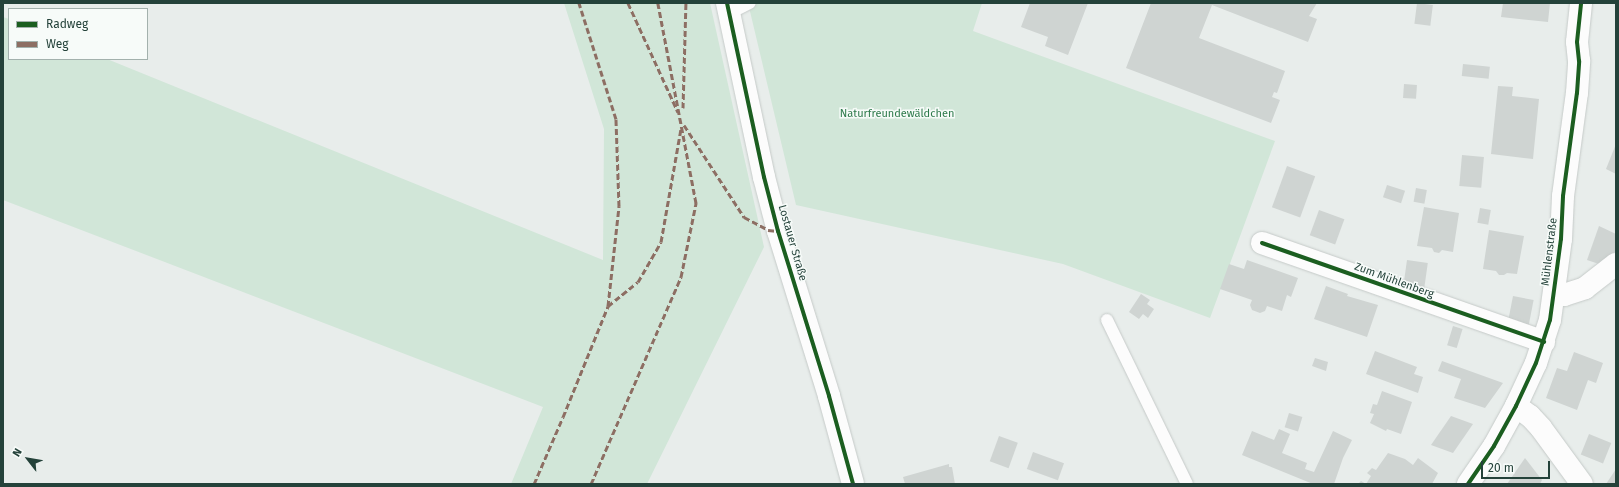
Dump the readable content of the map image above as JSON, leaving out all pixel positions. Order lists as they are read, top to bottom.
{
  "streets": {
    "street": ["Lostauer Straße", "Mühlenstraße", "Zum Mühlenberg"]
  },
  "crossings": [
    ["Mühlenstraße", "Zum Mühlenberg"]
  ],
  "parks": ["Naturfreundewäldchen"],
  "legend": ["Radweg", "Weg"],
  "scale_bar": "20 m",
  "north": "top left"
}
